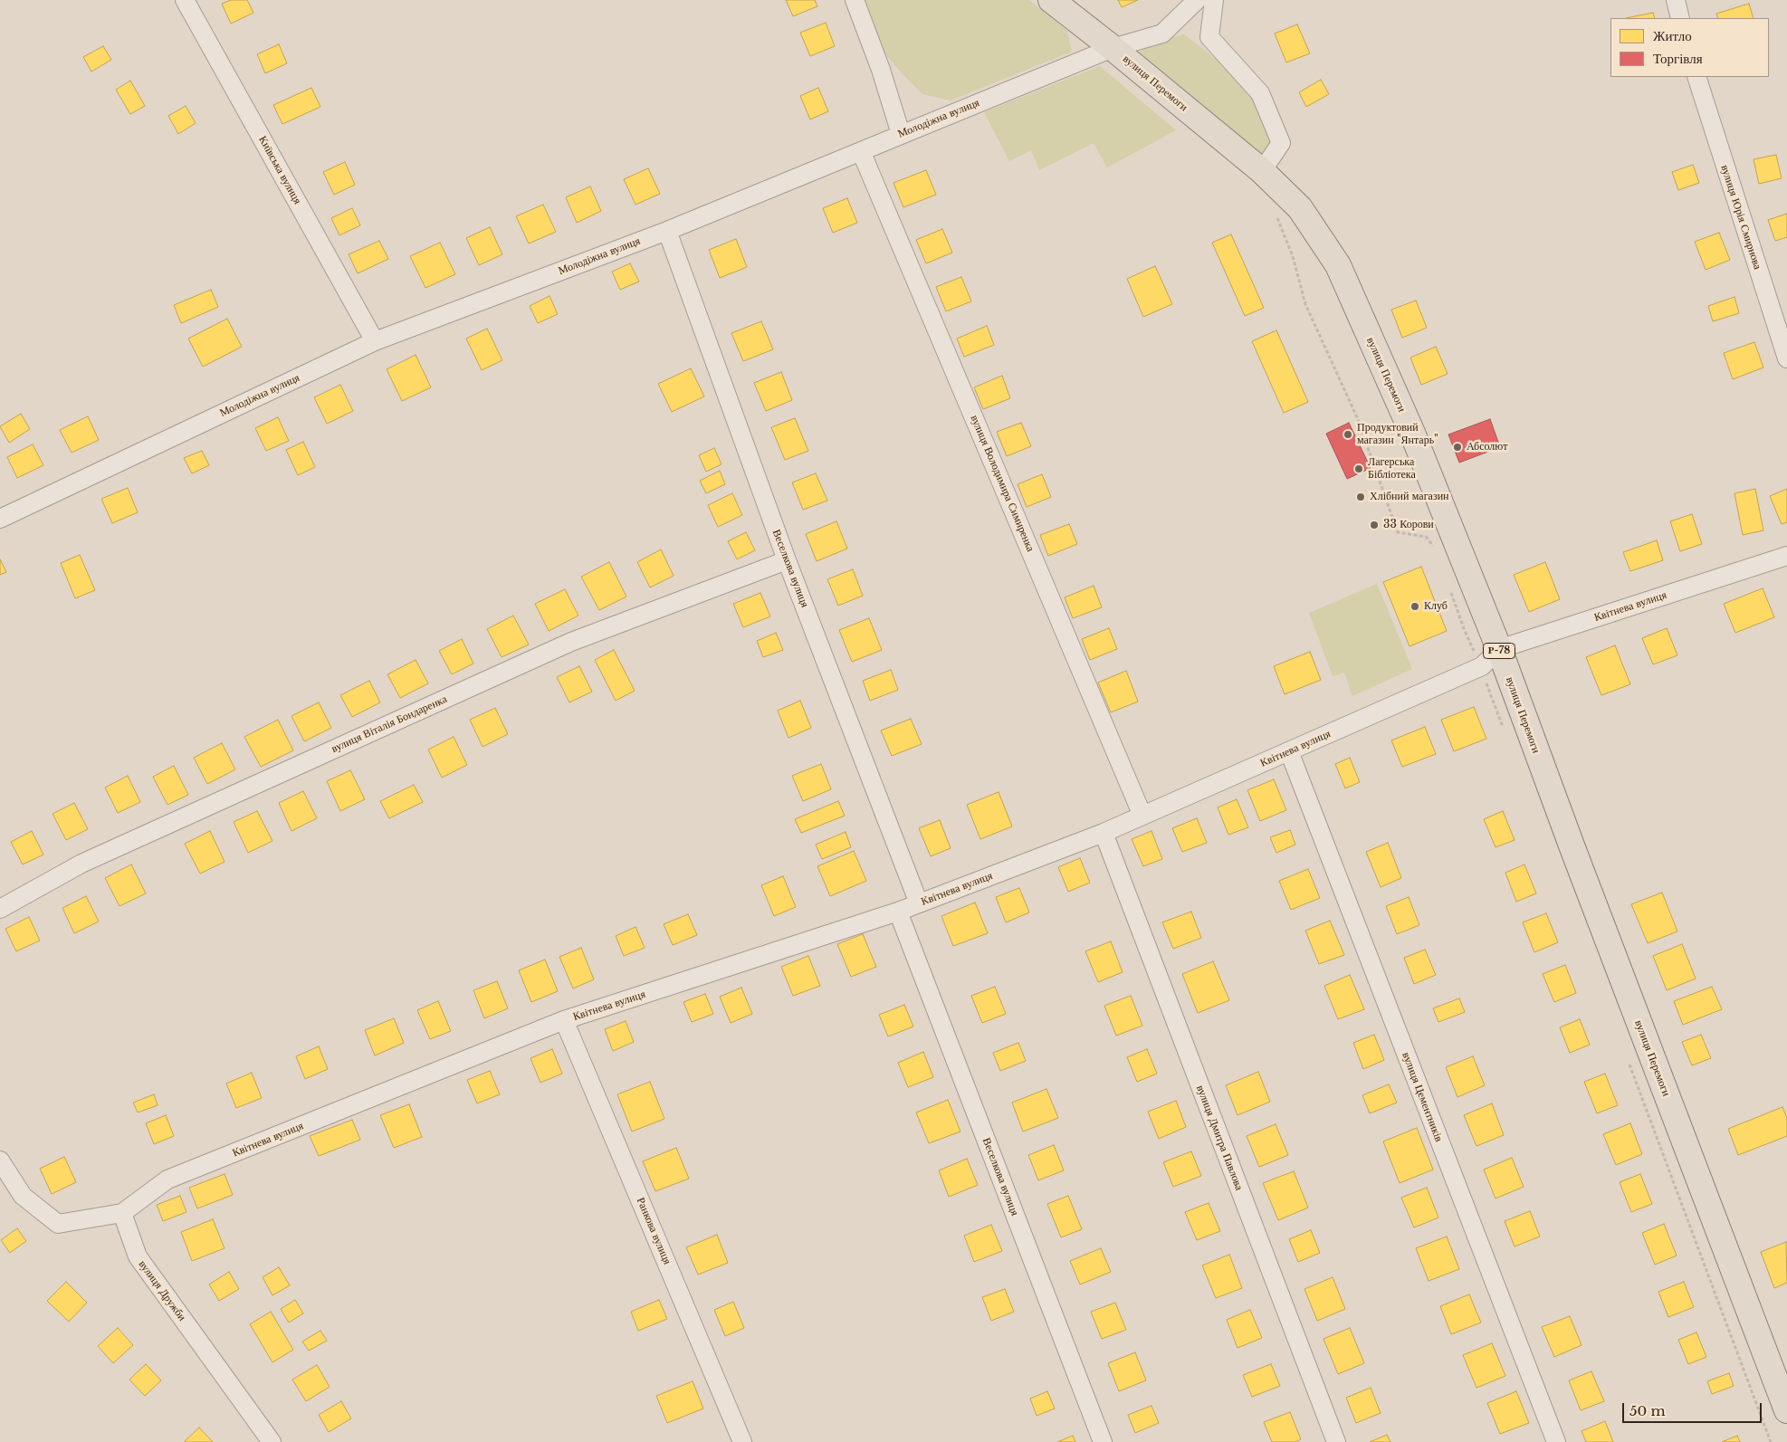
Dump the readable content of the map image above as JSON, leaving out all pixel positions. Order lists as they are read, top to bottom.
{
  "streets": {
    "main road": ["вулиця Перемоги", "Р-78"],
    "street": [
      "Молодіжна вулиця",
      "Київська вулиця",
      "вулиця Юрія Смирнова",
      "вулиця Володимира Симиренка",
      "Веселкова вулиця",
      "Квітнева вулиця",
      "вулиця Віталія Бондаренка",
      "вулиця Цементників",
      "вулиця Дмитра Павлова",
      "Ранкова вулиця",
      "вулиця Дружби"
    ]
  },
  "crossings": [
    ["вулиця Перемоги", "Молодіжна вулиця"],
    ["вулиця Перемоги", "Квітнева вулиця"],
    ["Молодіжна вулиця", "Київська вулиця"],
    ["Молодіжна вулиця", "вулиця Володимира Симиренка"],
    ["Молодіжна вулиця", "Веселкова вулиця"],
    ["вулиця Володимира Симиренка", "Квітнева вулиця"],
    ["Веселкова вулиця", "Квітнева вулиця"],
    ["Веселкова вулиця", "вулиця Віталія Бондаренка"],
    ["Квітнева вулиця", "вулиця Цементників"],
    ["Квітнева вулиця", "вулиця Дмитра Павлова"],
    ["Квітнева вулиця", "Ранкова вулиця"],
    ["Квітнева вулиця", "вулиця Дружби"]
  ],
  "places": [
    "Продуктовий магазин \"Янтарь\"",
    "Абсолют",
    "Лагерська Бібліотека",
    "Хлібний магазин",
    "33 Корови",
    "Клуб"
  ],
  "legend": ["Житло", "Торгівля"],
  "scale_bar": "50 m"
}
